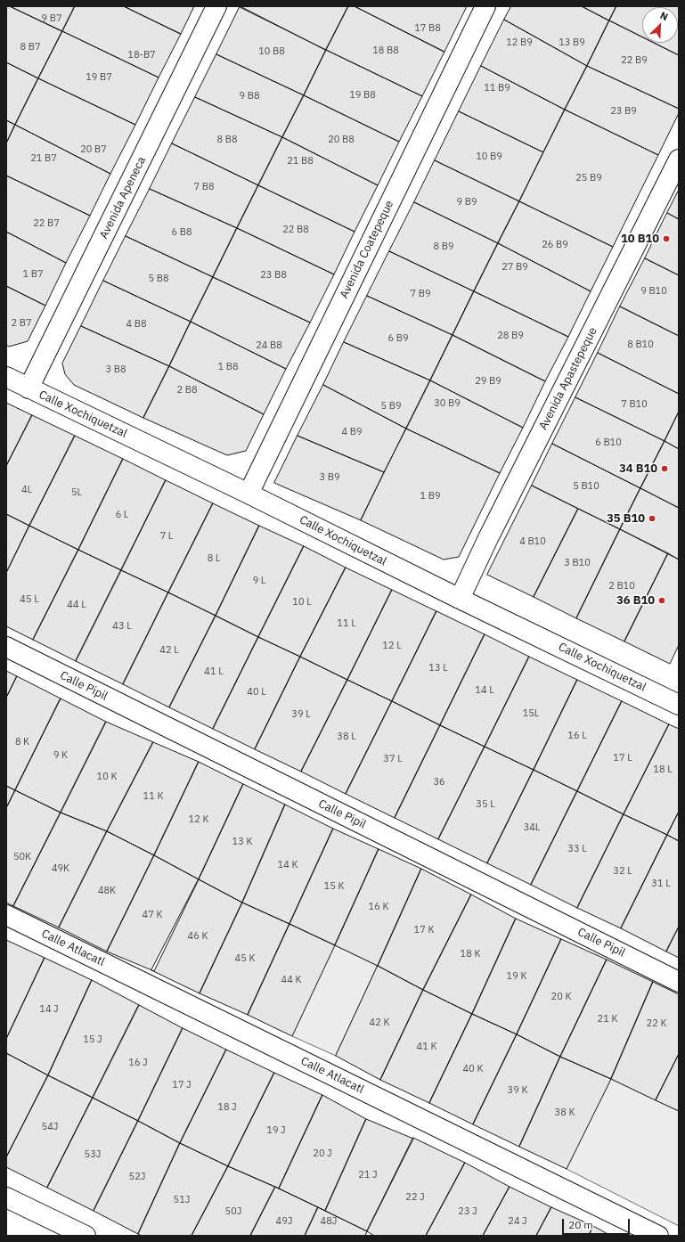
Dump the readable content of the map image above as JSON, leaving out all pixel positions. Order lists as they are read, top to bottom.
{
  "streets": {
    "street": [
      "Avenida Apeneca",
      "Avenida Coatepeque",
      "Avenida Apastepeque",
      "Calle Xochiquetzal",
      "Calle Pipil",
      "Calle Atlacatl"
    ]
  },
  "crossings": [
    ["Avenida Apeneca", "Calle Xochiquetzal"],
    ["Avenida Coatepeque", "Calle Xochiquetzal"],
    ["Avenida Apastepeque", "Calle Xochiquetzal"]
  ],
  "places": [
    "10 B10",
    "34 B10",
    "35 B10",
    "36 B10"
  ],
  "house_numbers": [
    "9 B7",
    "17 B8",
    "12 B9",
    "13 B9",
    "8 B7",
    "18 B8",
    "10 B8",
    "18-B7",
    "22 B9",
    "19 B7",
    "11 B9",
    "19 B8",
    "9 B8",
    "23 B9",
    "8 B8",
    "20 B8",
    "20 B7",
    "10 B9",
    "21 B7",
    "21 B8",
    "25 B9",
    "7 B8",
    "9 B9",
    "22 B7",
    "22 B8",
    "6 B8",
    "26 B9",
    "8 B9",
    "27 B9",
    "1 B7",
    "23 B8",
    "5 B8",
    "9 B10",
    "7 B9",
    "2 B7",
    "4 B8",
    "28 B9",
    "6 B9",
    "8 B10",
    "24 B8",
    "1 B8",
    "3 B8",
    "29 B9",
    "2 B8",
    "30 B9",
    "7 B10",
    "5 B9",
    "4 B9",
    "6 B10",
    "3 B9",
    "5 B10",
    "4L",
    "5L",
    "1 B9",
    "6 L",
    "7 L",
    "4 B10",
    "8 L",
    "3 B10",
    "9 L",
    "2 B10",
    "45 L",
    "10 L",
    "44 L",
    "11 L",
    "43 L",
    "12 L",
    "42 L",
    "13 L",
    "41 L",
    "14 L",
    "40 L",
    "15L",
    "39 L",
    "16 L",
    "38 L",
    "8 K",
    "9 K",
    "17 L",
    "37 L",
    "18 L",
    "10 K",
    "36",
    "11 K",
    "35 L",
    "12 K",
    "34L",
    "13 K",
    "33 L",
    "50K",
    "14 K",
    "49K",
    "32 L",
    "31 L",
    "15 K",
    "48K",
    "16 K",
    "47 K",
    "17 K",
    "46 K",
    "18 K",
    "45 K",
    "19 K",
    "44 K",
    "20 K",
    "14 J",
    "21 K",
    "42 K",
    "22 K",
    "15 J",
    "41 K",
    "16 J",
    "40 K",
    "17 J",
    "39 K",
    "18 J",
    "38 K",
    "54J",
    "19 J",
    "20 J",
    "53J",
    "21 J",
    "52J",
    "22 J",
    "51J",
    "50J",
    "23 J",
    "49J",
    "48J",
    "24 J"
  ],
  "scale_bar": "20 m",
  "north": "top right"
}
